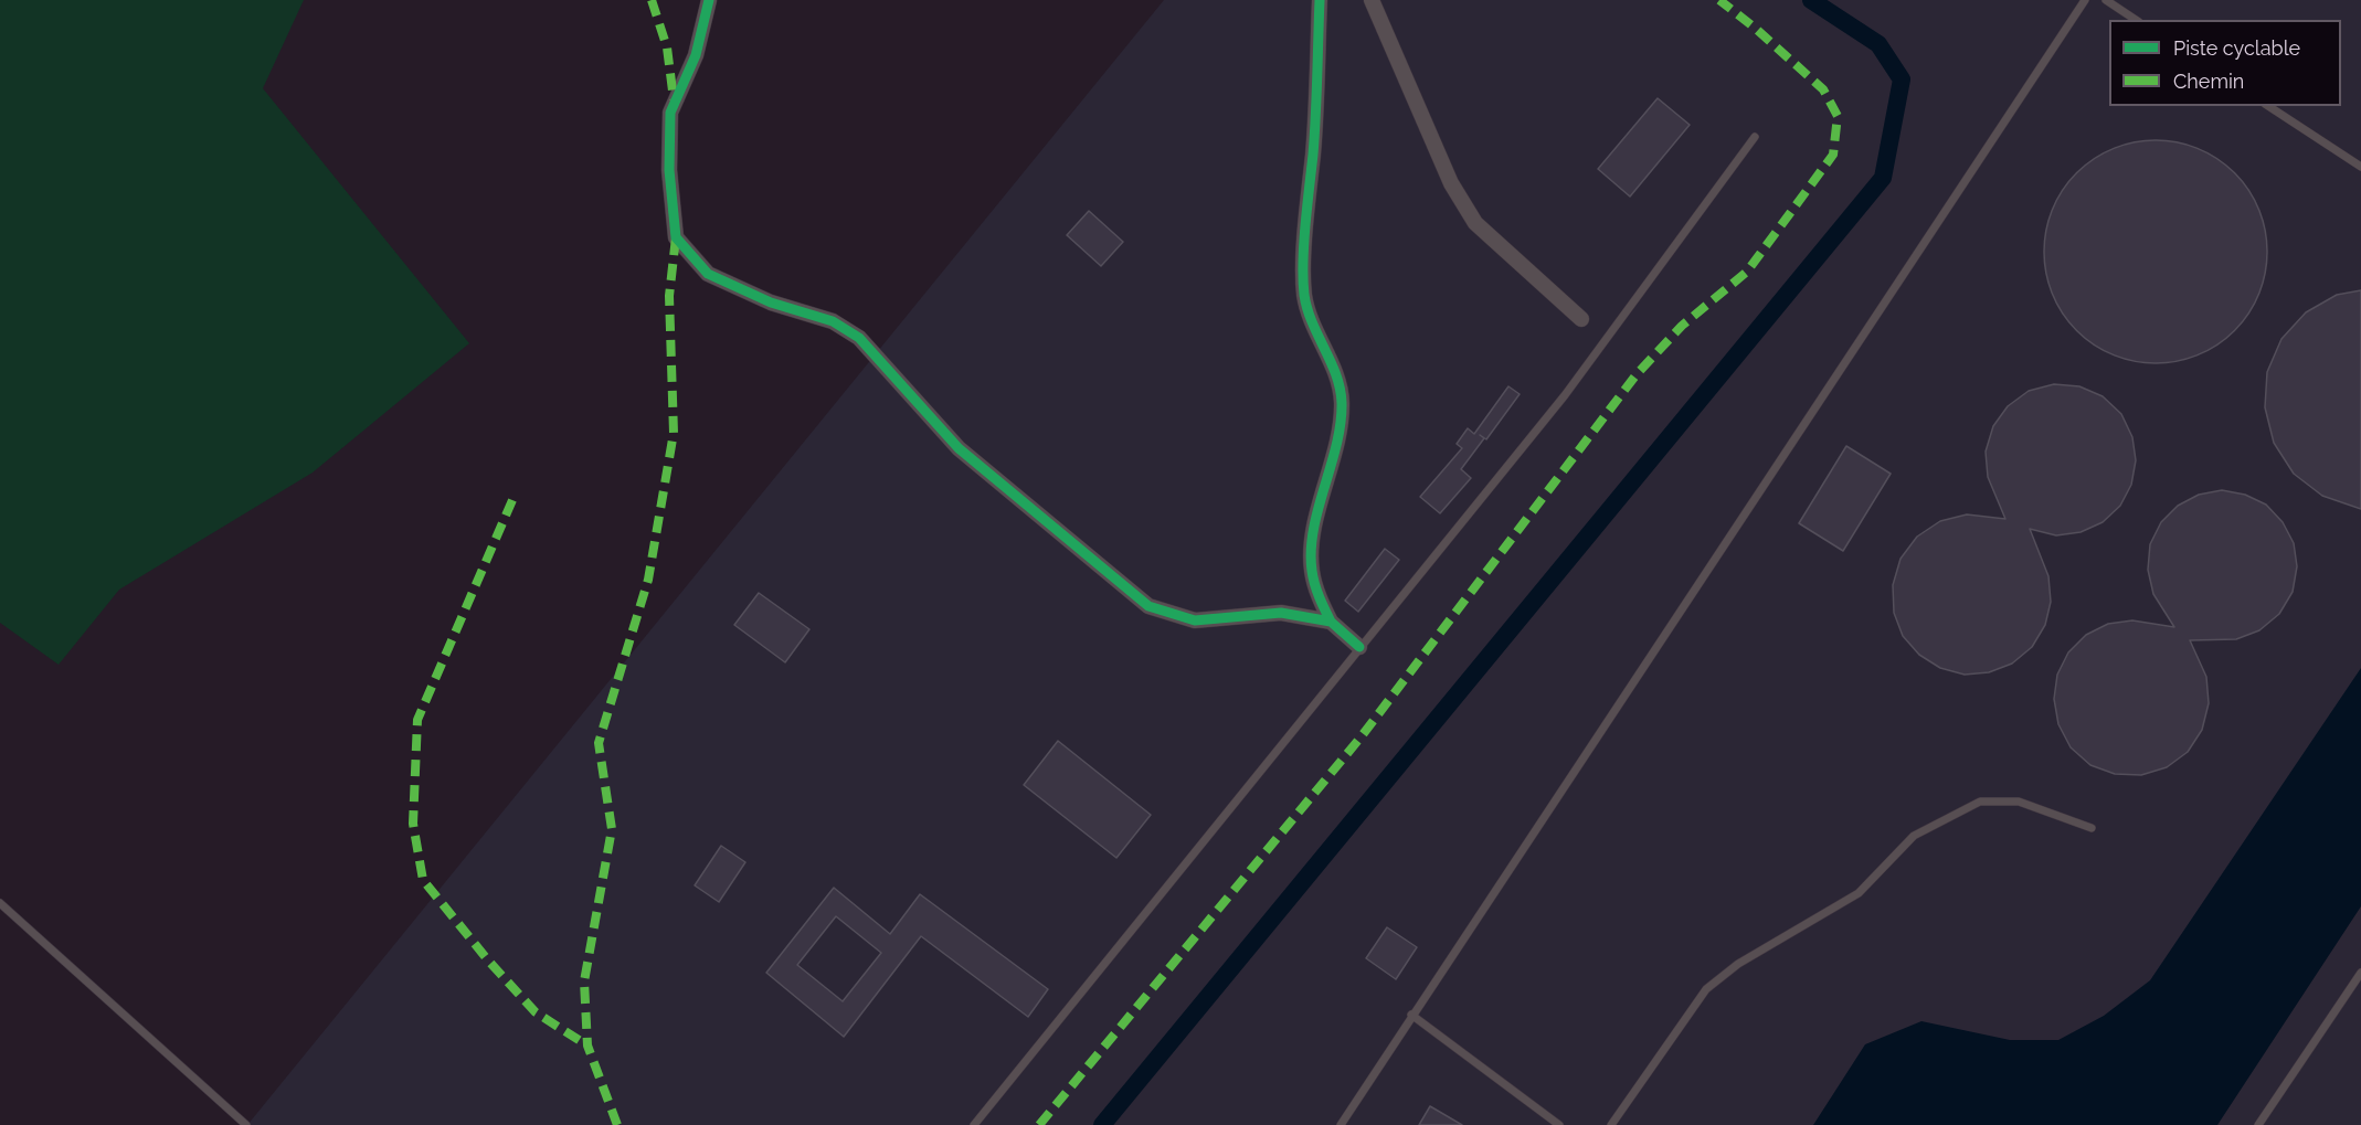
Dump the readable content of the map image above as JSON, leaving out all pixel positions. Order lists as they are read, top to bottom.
{
  "legend": ["Piste cyclable", "Chemin"]
}
